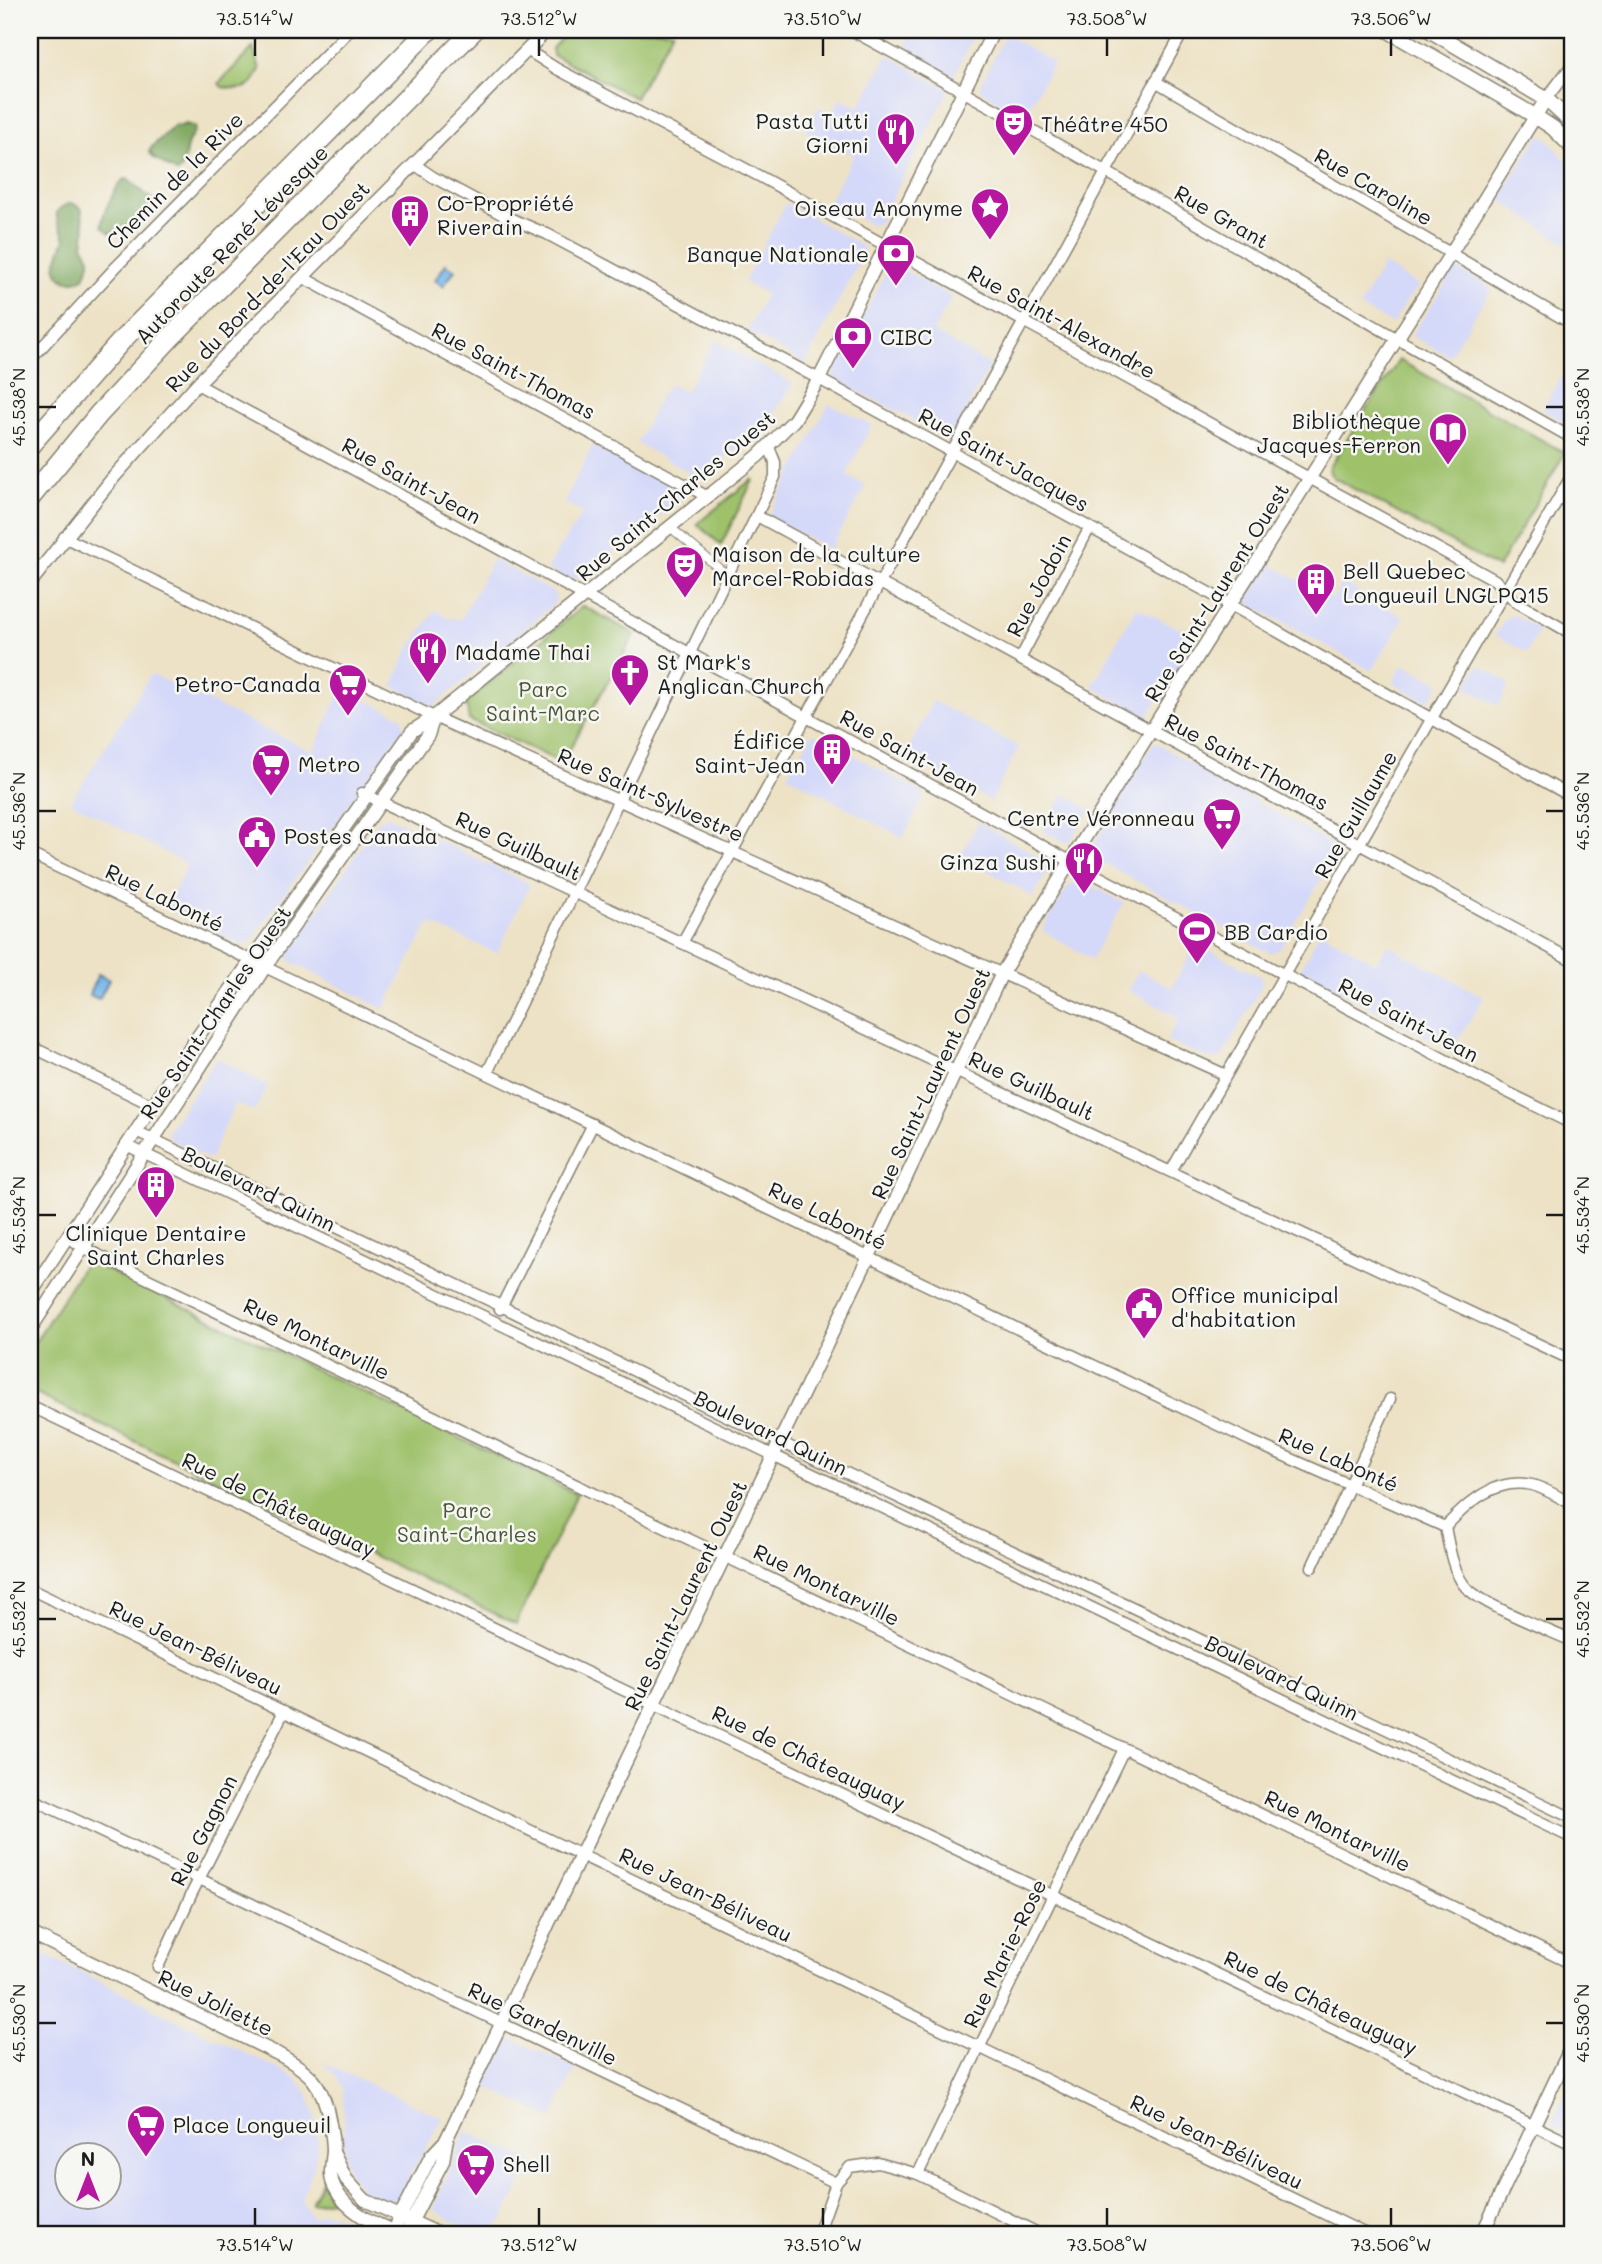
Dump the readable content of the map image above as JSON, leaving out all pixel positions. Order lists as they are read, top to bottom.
{
  "streets": {
    "highway": ["Autoroute René-Lévesque"],
    "street": [
      "Chemin de la Rive",
      "Rue Caroline",
      "Rue Grant",
      "Rue du Bord-de-l'Eau Ouest",
      "Rue Saint-Alexandre",
      "Rue Saint-Thomas",
      "Rue Saint-Jacques",
      "Rue Saint-Jean",
      "Rue Saint-Charles Ouest",
      "Rue Jodoin",
      "Rue Saint-Laurent Ouest",
      "Rue Saint-Sylvestre",
      "Rue Guillaume",
      "Rue Guilbault",
      "Rue Labonté",
      "Boulevard Quinn",
      "Rue Montarville",
      "Rue de Châteauguay",
      "Rue Jean-Béliveau",
      "Rue Gagnon",
      "Rue Marie-Rose",
      "Rue Joliette",
      "Rue Gardenville"
    ]
  },
  "crossings": [
    ["Rue Caroline", "Rue Saint-Laurent Ouest"],
    ["Rue Grant", "Rue Saint-Charles Ouest"],
    ["Rue Grant", "Rue Saint-Laurent Ouest"],
    ["Rue du Bord-de-l'Eau Ouest", "Rue Saint-Alexandre"],
    ["Rue du Bord-de-l'Eau Ouest", "Rue Saint-Thomas"],
    ["Rue du Bord-de-l'Eau Ouest", "Rue Saint-Jacques"],
    ["Rue du Bord-de-l'Eau Ouest", "Rue Saint-Jean"],
    ["Rue du Bord-de-l'Eau Ouest", "Rue Saint-Sylvestre"],
    ["Rue Saint-Alexandre", "Rue Saint-Charles Ouest"],
    ["Rue Saint-Alexandre", "Rue Saint-Laurent Ouest"],
    ["Rue Saint-Alexandre", "Rue Guillaume"],
    ["Rue Saint-Thomas", "Rue Saint-Charles Ouest"],
    ["Rue Saint-Thomas", "Rue Jodoin"],
    ["Rue Saint-Thomas", "Rue Saint-Laurent Ouest"],
    ["Rue Saint-Thomas", "Rue Guillaume"],
    ["Rue Saint-Jacques", "Rue Saint-Charles Ouest"],
    ["Rue Saint-Jacques", "Rue Jodoin"],
    ["Rue Saint-Jacques", "Rue Saint-Laurent Ouest"],
    ["Rue Saint-Jacques", "Rue Guillaume"],
    ["Rue Saint-Jean", "Rue Saint-Charles Ouest"],
    ["Rue Saint-Jean", "Rue Saint-Laurent Ouest"],
    ["Rue Saint-Jean", "Rue Guillaume"],
    ["Rue Saint-Charles Ouest", "Rue Saint-Sylvestre"],
    ["Rue Saint-Charles Ouest", "Rue Guilbault"],
    ["Rue Saint-Charles Ouest", "Rue Labonté"],
    ["Rue Saint-Charles Ouest", "Boulevard Quinn"],
    ["Rue Saint-Charles Ouest", "Rue Montarville"],
    ["Rue Saint-Laurent Ouest", "Rue Saint-Sylvestre"],
    ["Rue Saint-Laurent Ouest", "Rue Guilbault"],
    ["Rue Saint-Laurent Ouest", "Rue Labonté"],
    ["Rue Saint-Laurent Ouest", "Boulevard Quinn"],
    ["Rue Saint-Laurent Ouest", "Rue Montarville"],
    ["Rue Saint-Laurent Ouest", "Rue de Châteauguay"],
    ["Rue Saint-Laurent Ouest", "Rue Jean-Béliveau"],
    ["Rue Saint-Laurent Ouest", "Rue Joliette"],
    ["Rue Saint-Laurent Ouest", "Rue Gardenville"],
    ["Rue Saint-Sylvestre", "Rue Guillaume"],
    ["Rue Guillaume", "Rue Guilbault"],
    ["Rue Montarville", "Rue Marie-Rose"],
    ["Rue de Châteauguay", "Rue Marie-Rose"],
    ["Rue Jean-Béliveau", "Rue Gagnon"],
    ["Rue Jean-Béliveau", "Rue Marie-Rose"],
    ["Rue Gagnon", "Rue Gardenville"]
  ],
  "parks": ["Parc Saint-Marc", "Parc Saint-Charles"],
  "places": {
    "theatre": ["Théâtre 450", "Maison de la culture Marcel-Robidas"],
    "restaurant": ["Pasta Tutti Giorni", "Madame Thai", "Ginza Sushi"],
    "place": ["Oiseau Anonyme"],
    "building": [
      "Co-Propriété Riverain",
      "Bell Quebec Longueuil LNGLPQ15",
      "Édifice Saint-Jean",
      "Clinique Dentaire Saint Charles"
    ],
    "bank": ["Banque Nationale", "CIBC"],
    "library": ["Bibliothèque Jacques-Ferron"],
    "church": ["St Mark's Anglican Church"],
    "supermarket": [
      "Petro-Canada",
      "Metro",
      "Centre Véronneau",
      "Place Longueuil",
      "Shell"
    ],
    "public building": ["Postes Canada", "Office municipal d'habitation"],
    "sports": ["BB Cardio"]
  },
  "north": "top",
  "coordinates": [
    "73.514°W",
    "73.512°W",
    "73.510°W",
    "73.508°W",
    "73.506°W",
    "45.538°N",
    "45.536°N",
    "45.534°N",
    "45.532°N",
    "45.530°N"
  ]
}
